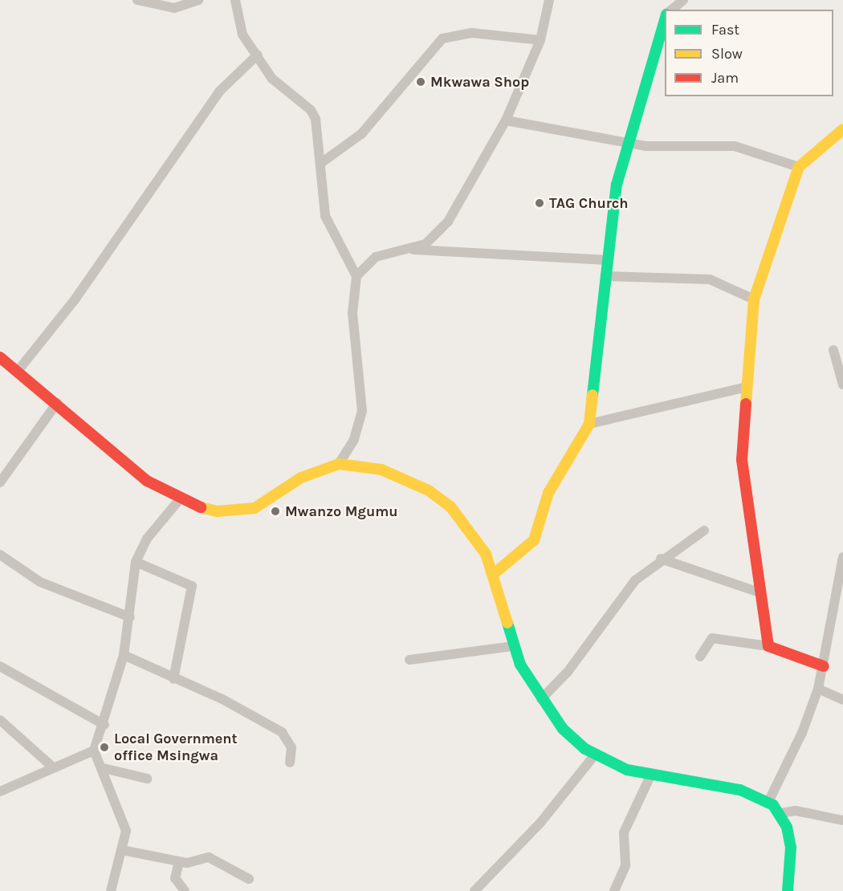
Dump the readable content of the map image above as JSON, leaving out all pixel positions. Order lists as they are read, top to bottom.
{
  "places": [
    "Mkwawa Shop",
    "TAG Church",
    "Mwanzo Mgumu",
    "Local Government office Msingwa"
  ],
  "legend": ["Fast", "Slow", "Jam"]
}
